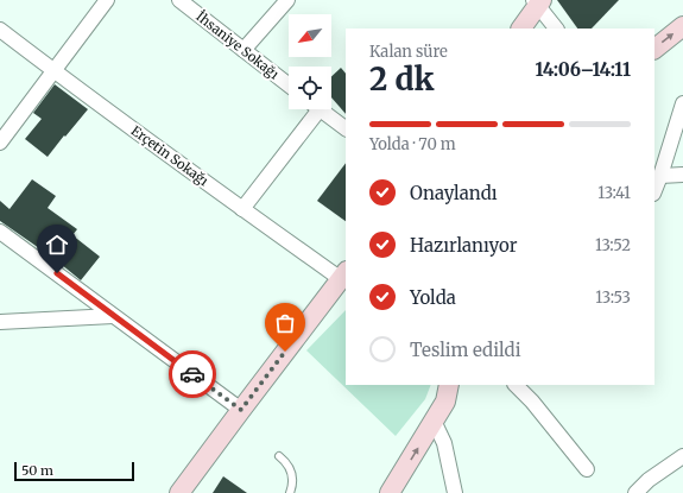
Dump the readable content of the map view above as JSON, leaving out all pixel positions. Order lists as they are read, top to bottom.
{
  "streets": {
    "street": ["İhsaniye Sokağı", "Erçetin Sokağı"]
  },
  "scale_bar": "50 m",
  "north": "bottom left",
  "page": {
    "heading": ["2 dk", "Kalan süre", "14:06–14:11"],
    "bar": "Yolda · 70 m",
    "list": [
      ["Onaylandı", "13:41"],
      ["Hazırlanıyor", "13:52"],
      ["Yolda", "13:53"],
      "Teslim edildi"
    ],
    "scale": "50 m"
  }
}
